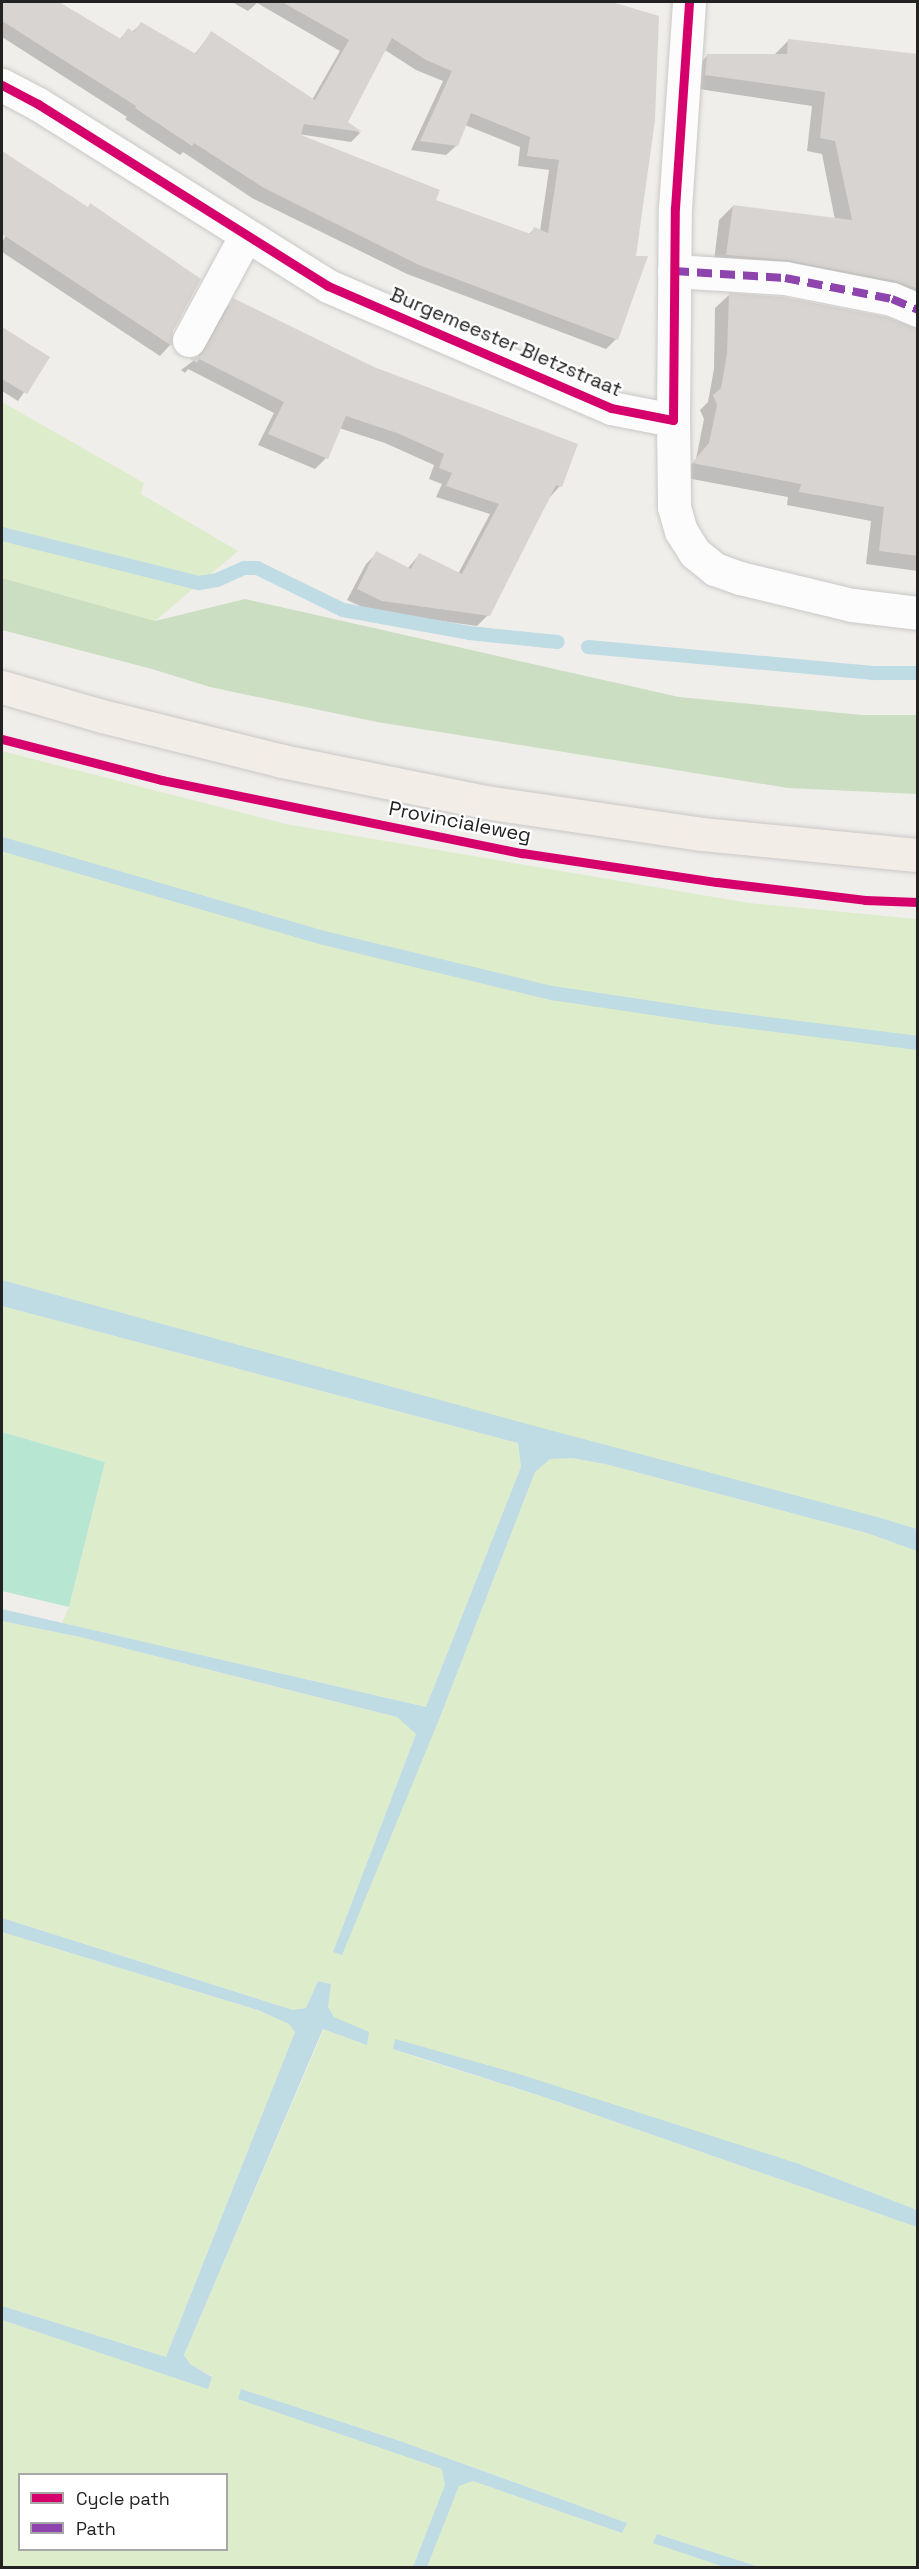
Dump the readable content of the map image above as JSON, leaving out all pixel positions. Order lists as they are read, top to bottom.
{
  "streets": {
    "main road": ["Provincialeweg"],
    "street": ["Burgemeester Bletzstraat"]
  },
  "legend": ["Cycle path", "Path"]
}
